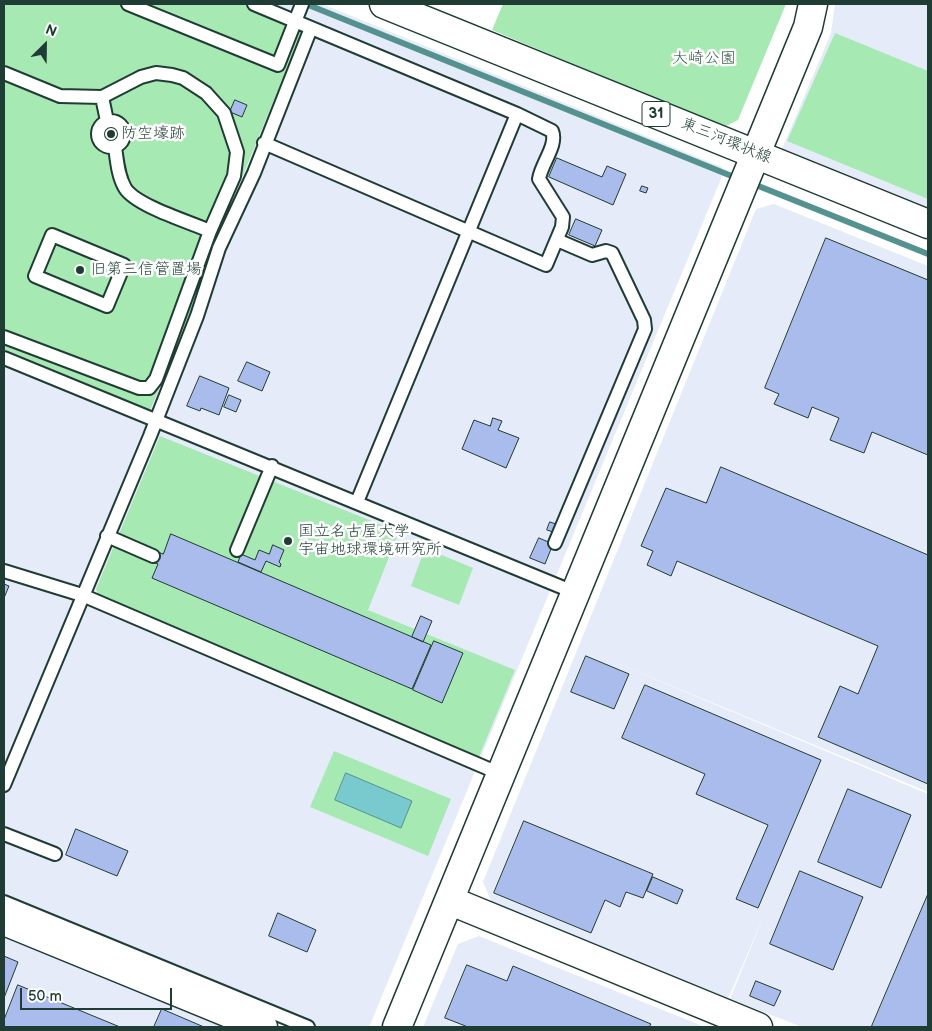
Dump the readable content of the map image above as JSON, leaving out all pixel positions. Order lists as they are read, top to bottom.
{
  "streets": {
    "street": ["31", "東三河環状線"]
  },
  "parks": ["大崎公園"],
  "places": ["防空壕跡", "旧第三信管置場", "国立名古屋大学 宇宙地球環境研究所"],
  "scale_bar": "50 m",
  "north": "top right"
}
